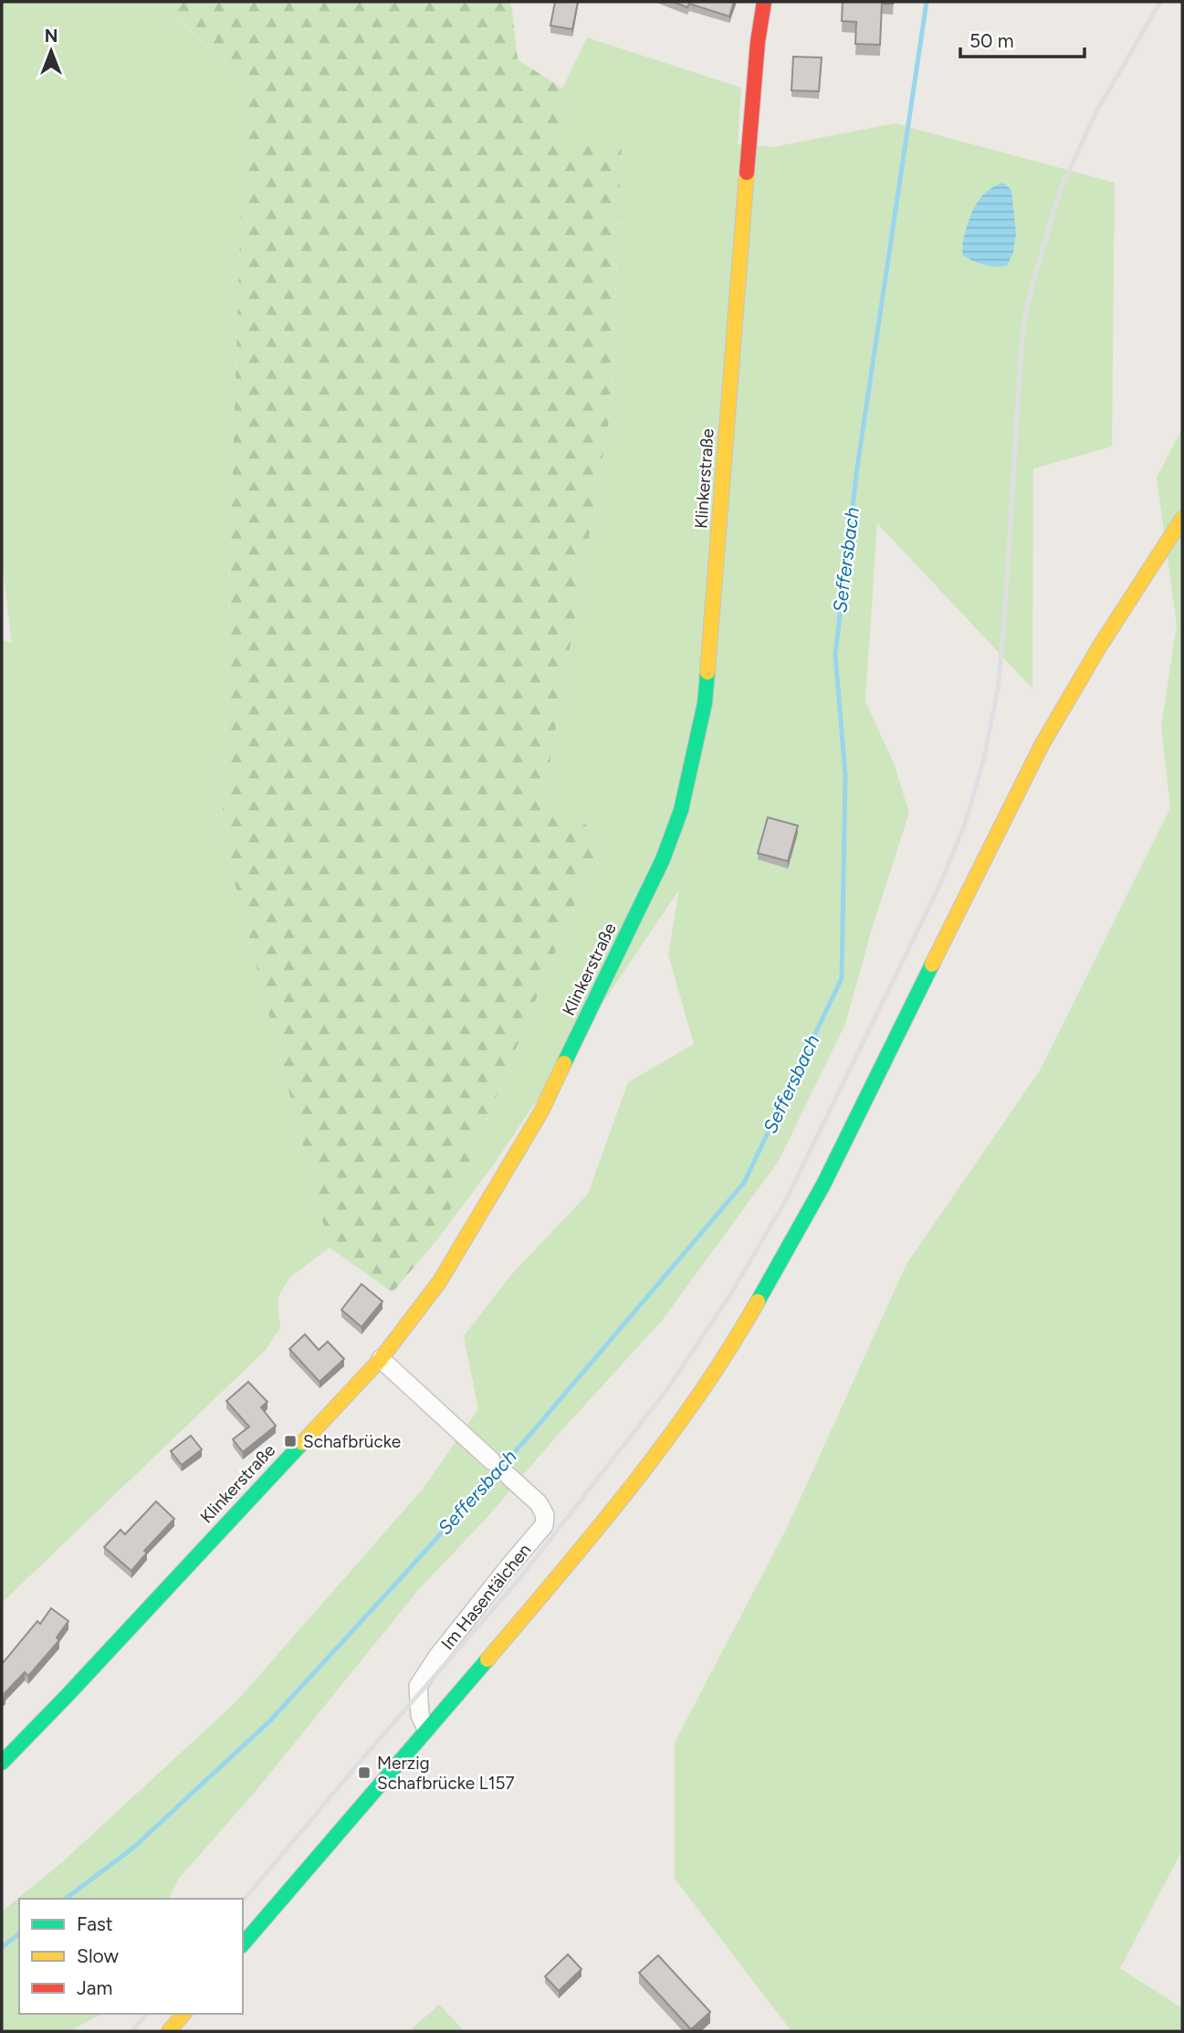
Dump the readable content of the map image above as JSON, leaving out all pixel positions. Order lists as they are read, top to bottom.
{
  "streets": {
    "street": ["Klinkerstraße", "Im Hasentälchen"]
  },
  "water": ["Seffersbach"],
  "places": {
    "transit": ["Schafbrücke", "Merzig Schafbrücke L157"]
  },
  "legend": ["Fast", "Slow", "Jam"],
  "scale_bar": "50 m",
  "north": "top"
}
